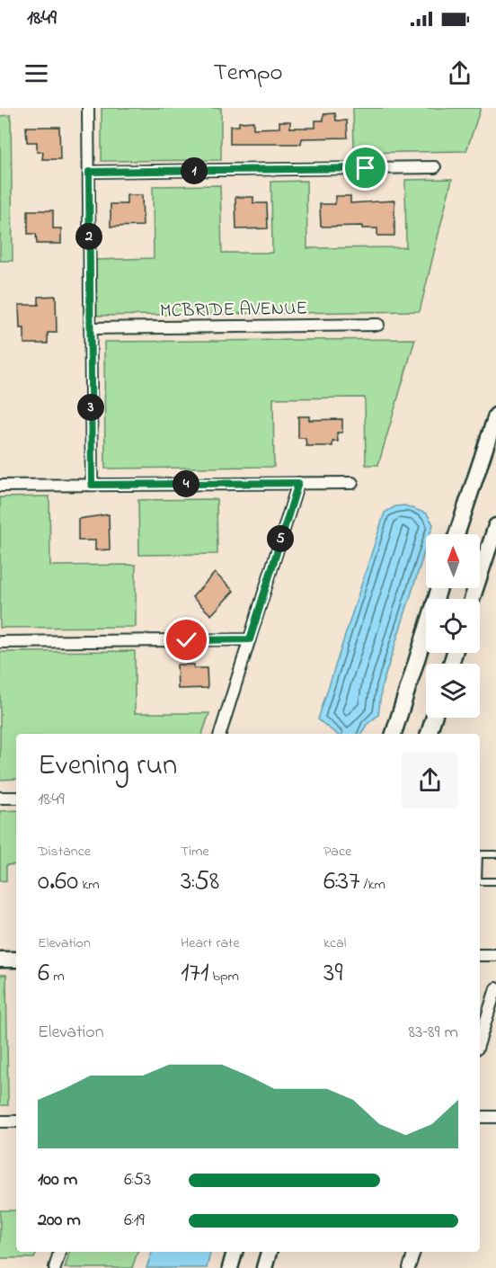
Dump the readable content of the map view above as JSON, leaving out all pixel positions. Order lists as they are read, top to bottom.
{
  "streets": {
    "street": ["MCBRIDE AVENUE"]
  },
  "north": "top",
  "page": {
    "status": "18:49",
    "header": "Tempo",
    "pins": [
      "1",
      "2",
      "3",
      "4",
      "5"
    ],
    "heading": ["Evening run", "18:49"],
    "stats": [
      ["Distance", "0.60 km"],
      ["Time", "3:58"],
      ["Pace", "6:37 /km"],
      ["Elevation", "6 m"],
      ["Heart rate", "171 bpm"],
      ["kcal", "39"]
    ],
    "chart": ["Elevation", "83–89 m"],
    "list": [
      {
        "name": "100 m",
        "note": "6:53"
      },
      {
        "name": "200 m",
        "note": "6:19"
      }
    ]
  }
}
